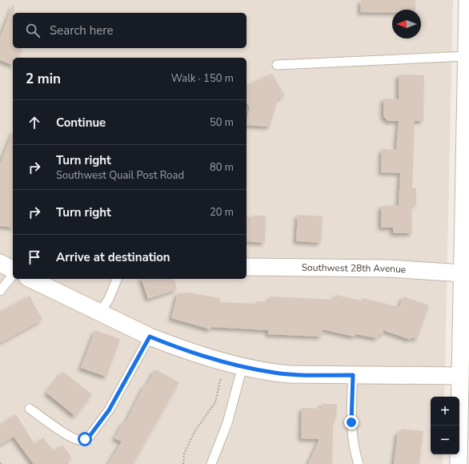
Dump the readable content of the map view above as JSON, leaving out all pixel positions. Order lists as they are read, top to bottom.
{
  "streets": {
    "street": ["Southwest 28th Avenue"]
  },
  "north": "left",
  "page": {
    "search": "Search here",
    "heading": ["2 min", "Walk · 150 m"],
    "list": [
      ["Continue", "50 m"],
      ["Turn right", "Southwest Quail Post Road", "80 m"],
      ["Turn right", "20 m"],
      "Arrive at destination"
    ],
    "map_buttons": ["+", "−"]
  }
}
